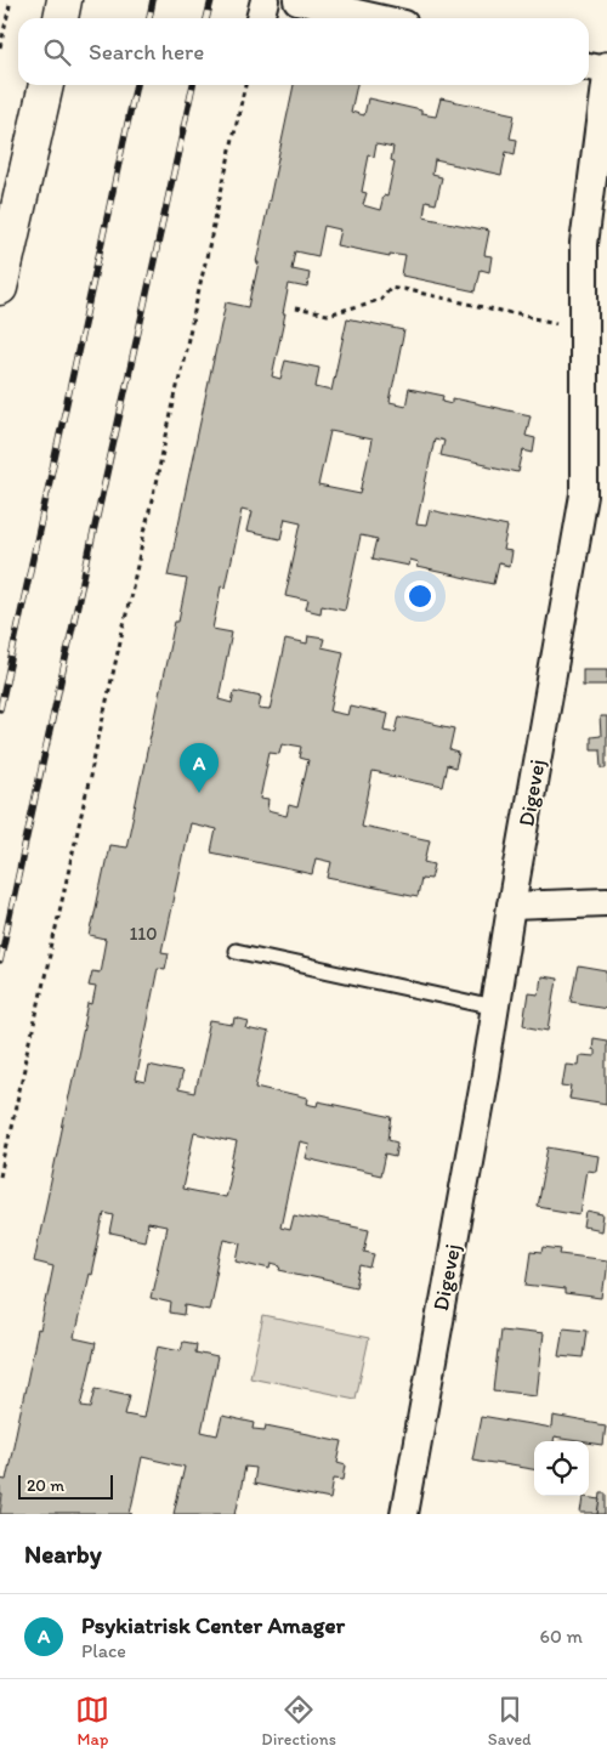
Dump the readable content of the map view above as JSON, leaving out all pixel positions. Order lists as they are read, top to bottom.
{
  "streets": {
    "street": ["Digevej"]
  },
  "house_numbers": ["110"],
  "scale_bar": "20 m",
  "page": {
    "search": "Search here",
    "pins": "A",
    "scale": "20 m",
    "heading": "Nearby",
    "list": [
      {
        "mark": "A",
        "name": "Psykiatrisk Center Amager",
        "note": "Place",
        "value": "60 m"
      }
    ],
    "nav": ["Map", "Directions", "Saved"]
  }
}
